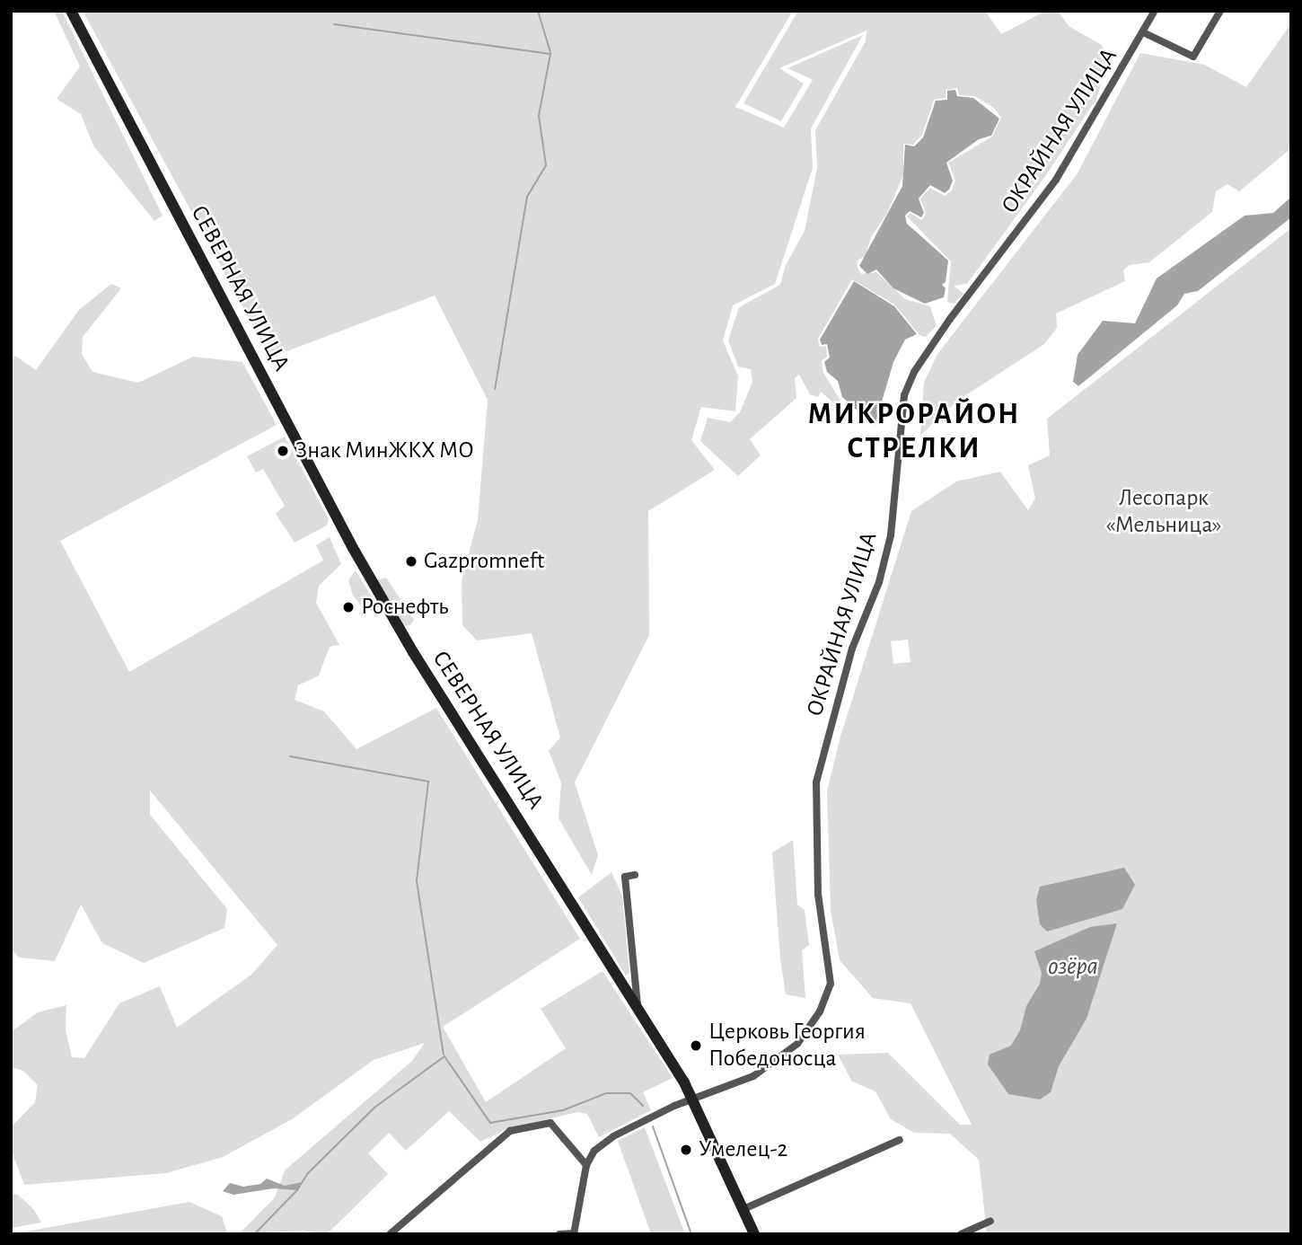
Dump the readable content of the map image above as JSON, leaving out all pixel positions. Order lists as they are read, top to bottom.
{
  "streets": {
    "main road": ["СЕВЕРНАЯ УЛИЦА"],
    "street": ["ОКРАЙНАЯ УЛИЦА"]
  },
  "crossings": [
    ["ОКРАЙНАЯ УЛИЦА", "СЕВЕРНАЯ УЛИЦА"]
  ],
  "districts": ["МИКРОРАЙОН СТРЕЛКИ"],
  "water": ["озёра"],
  "parks": ["Лесопарк «Мельница»"],
  "places": [
    "Знак МинЖКХ МО",
    "Gazpromneft",
    "Роснефть",
    "Церковь Георгия Победоносца",
    "Умелец-2"
  ]
}
